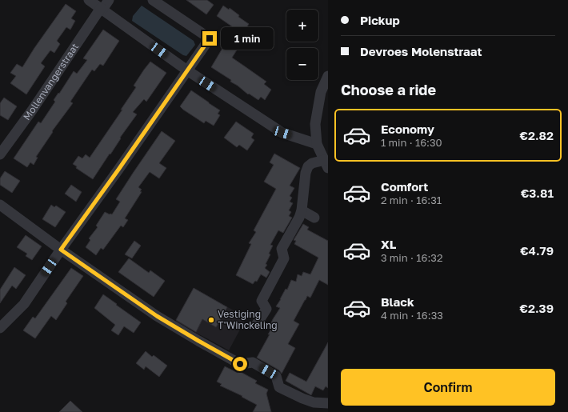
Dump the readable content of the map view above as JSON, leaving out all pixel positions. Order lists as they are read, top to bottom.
{
  "streets": {
    "street": ["Mollenvangerstraat"]
  },
  "places": ["Vestiging T'Winckeling"],
  "page": {
    "banner": ["Pickup", "Devroes Molenstraat"],
    "map_buttons": ["+", "−"],
    "bubble": "1 min",
    "heading": "Choose a ride",
    "list": [
      {
        "name": "Economy",
        "note": "1 min · 16:30",
        "value": "€2.82"
      },
      {
        "name": "Comfort",
        "note": "2 min · 16:31",
        "value": "€3.81"
      },
      {
        "name": "XL",
        "note": "3 min · 16:32",
        "value": "€4.79"
      },
      {
        "name": "Black",
        "note": "4 min · 16:33",
        "value": "€2.39"
      }
    ],
    "buttons": "Confirm"
  }
}
